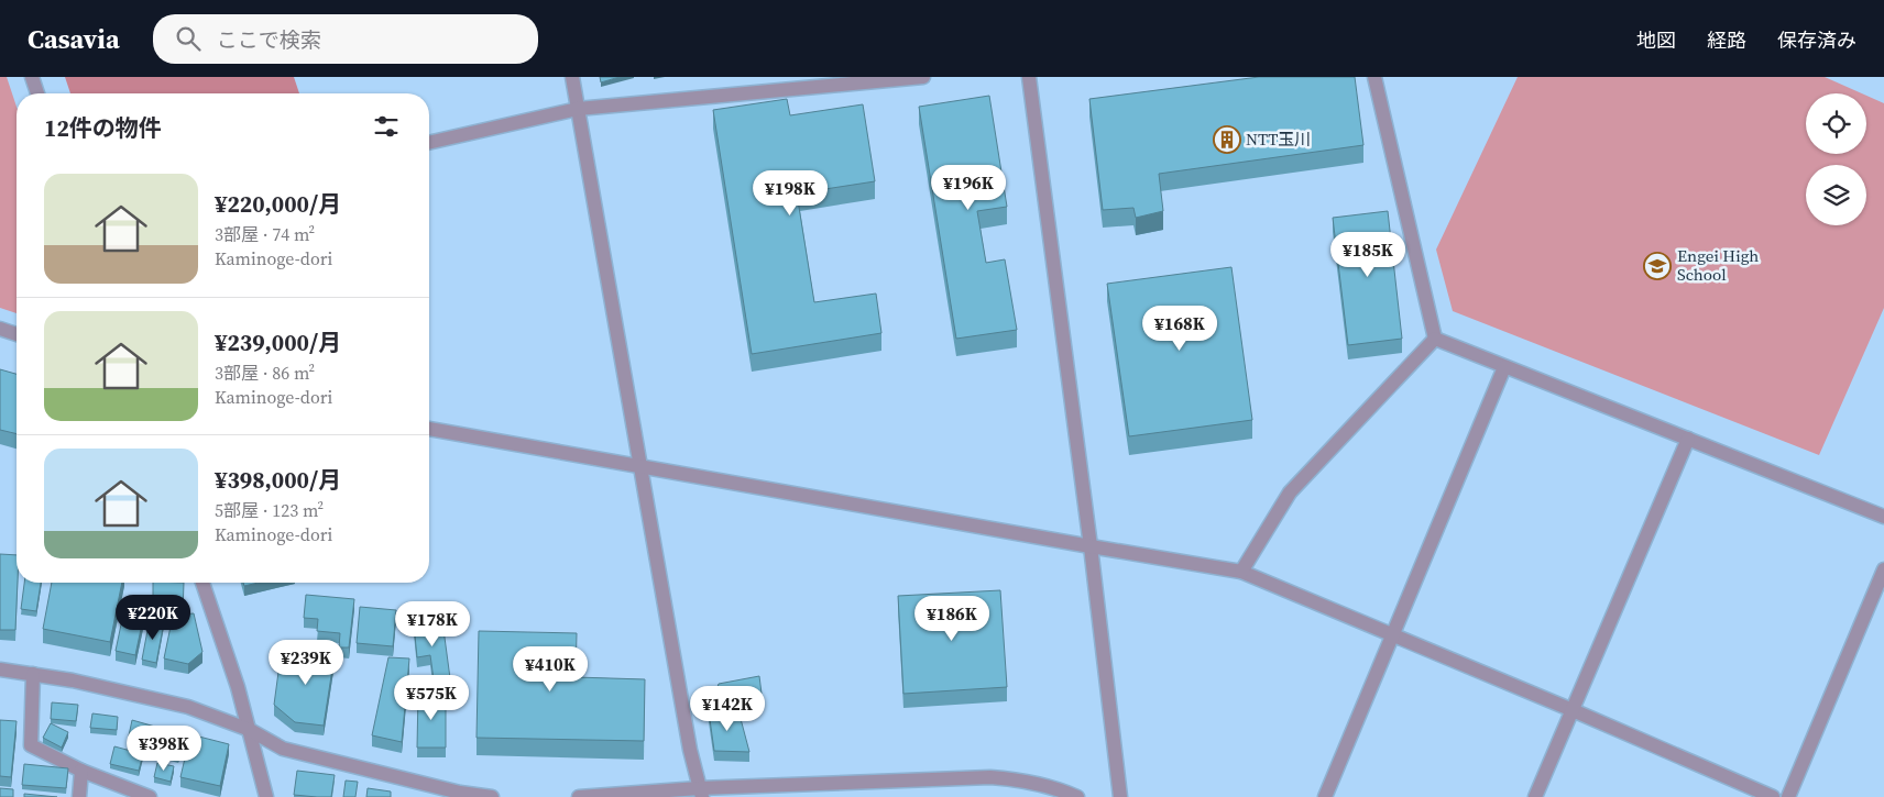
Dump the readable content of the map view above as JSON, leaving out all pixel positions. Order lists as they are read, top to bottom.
{
  "places": {
    "building": ["NTT玉川"],
    "school or university": ["Engei High School"]
  },
  "page": {
    "header": "Casavia",
    "search": "ここで検索",
    "nav": ["地図", "経路", "保存済み"],
    "heading": "12件の物件",
    "list": [
      {
        "name": "¥220,000/月",
        "note": "3部屋 · 74 m² · Kaminoge-dori"
      },
      {
        "name": "¥239,000/月",
        "note": "3部屋 · 86 m² · Kaminoge-dori"
      },
      {
        "name": "¥398,000/月",
        "note": "5部屋 · 123 m² · Kaminoge-dori"
      }
    ],
    "price": [
      "¥196K",
      "¥198K",
      "¥185K",
      "¥168K",
      "¥220K",
      "¥186K",
      "¥178K",
      "¥239K",
      "¥410K",
      "¥575K",
      "¥142K",
      "¥398K"
    ]
  }
}
